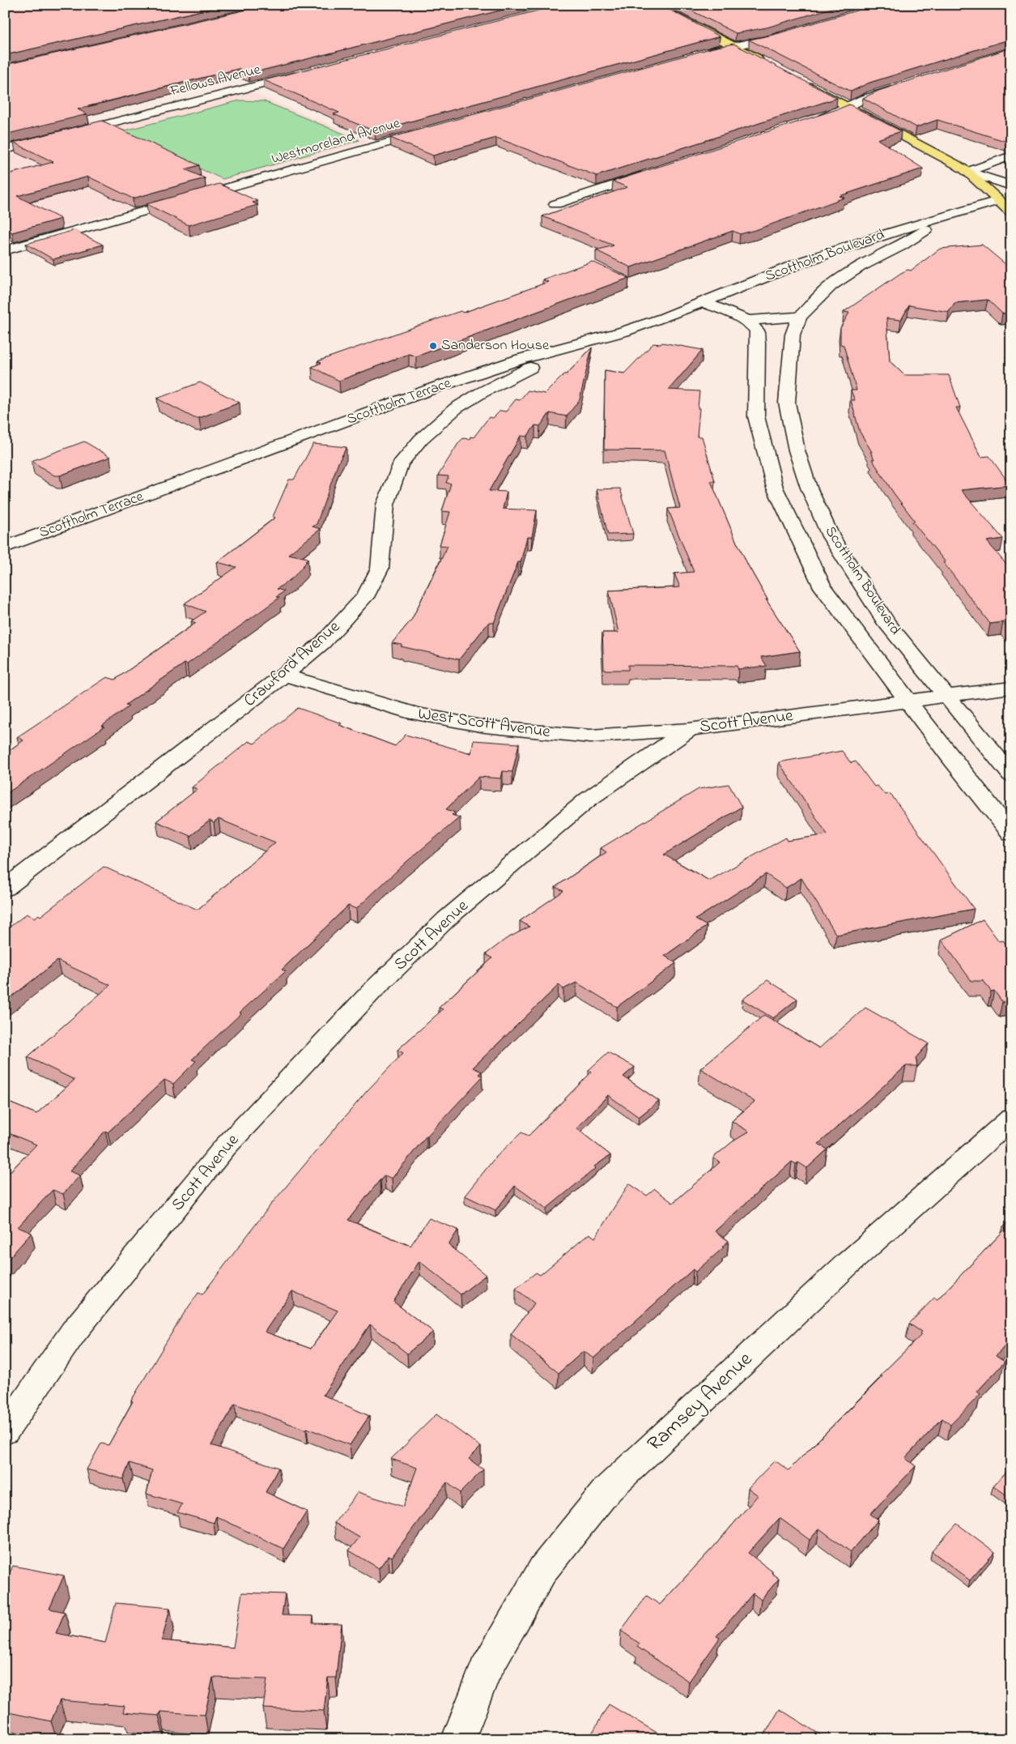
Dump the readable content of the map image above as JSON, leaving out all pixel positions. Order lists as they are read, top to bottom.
{
  "streets": {
    "street": [
      "Fellows Avenue",
      "Westmoreland Avenue",
      "Scottholm Boulevard",
      "Scottholm Terrace",
      "Crawford Avenue",
      "Scott Avenue",
      "West Scott Avenue",
      "Ramsey Avenue"
    ]
  },
  "crossings": [
    ["Scottholm Boulevard", "Scottholm Terrace"],
    ["Scottholm Boulevard", "Scott Avenue"],
    ["Scottholm Terrace", "Crawford Avenue"],
    ["Crawford Avenue", "West Scott Avenue"],
    ["Scott Avenue", "West Scott Avenue"]
  ],
  "places": ["Sanderson House"]
}
